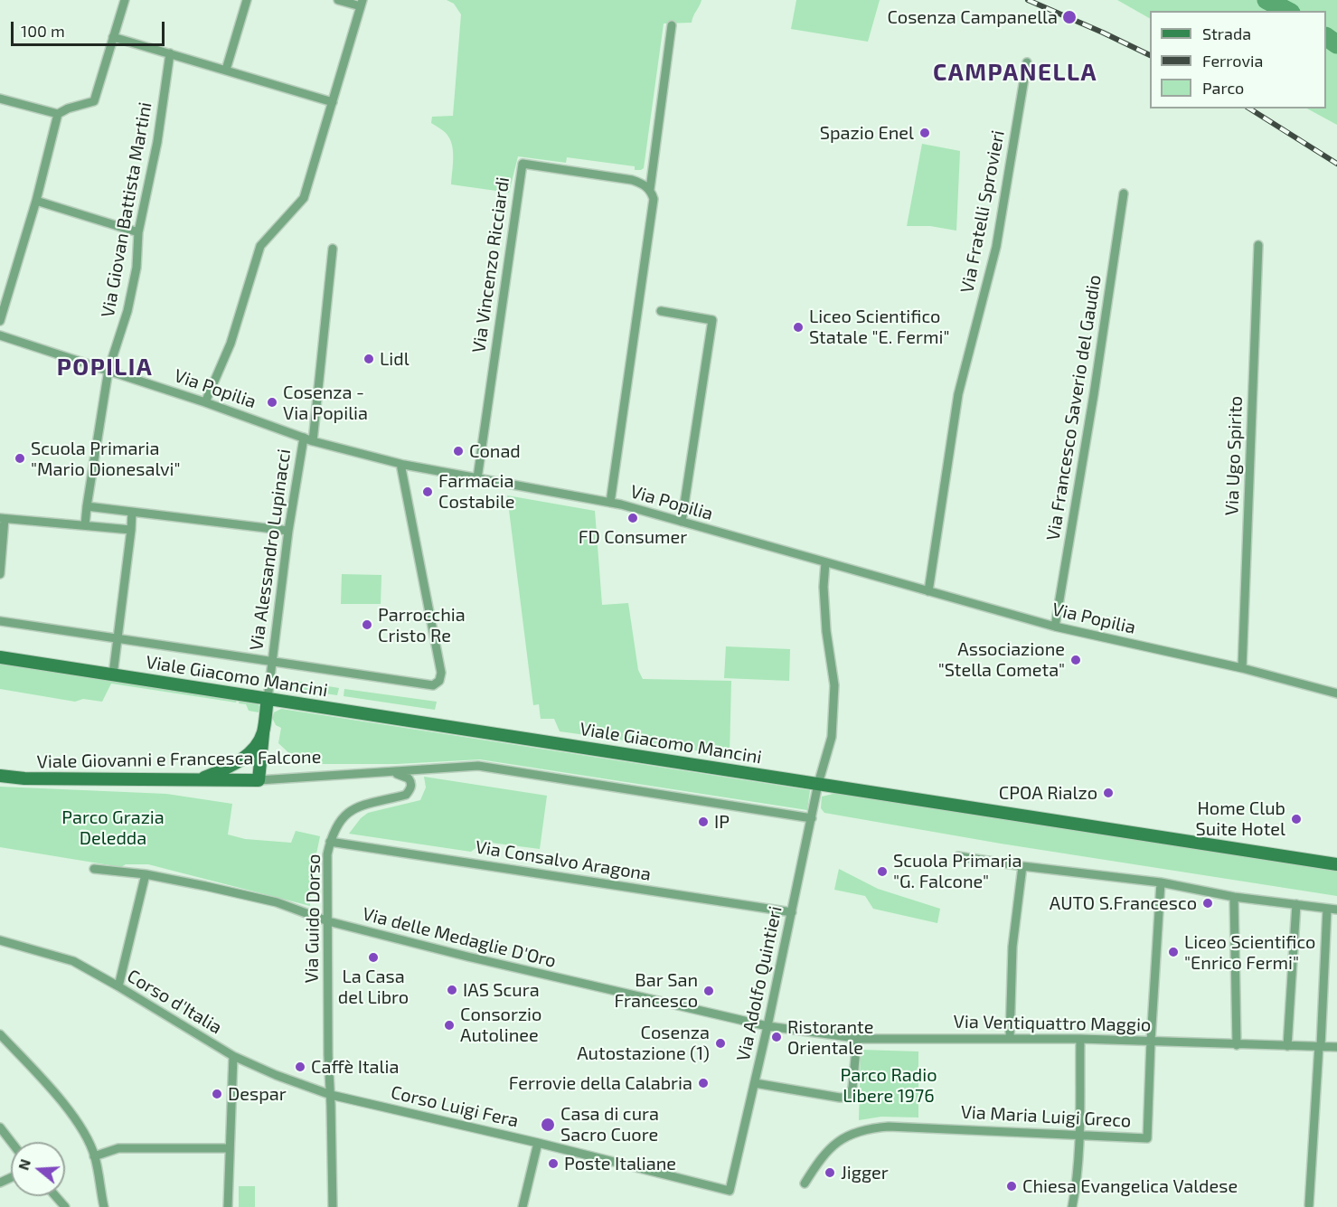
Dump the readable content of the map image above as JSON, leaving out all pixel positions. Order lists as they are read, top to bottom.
{
  "streets": {
    "street": [
      "Via Giovan Battista Martini",
      "Via Fratelli Sprovieri",
      "Via Vincenzo Ricciardi",
      "Via Popilia",
      "Via Francesco Saverio del Gaudio",
      "Via Ugo Spirito",
      "Via Alessandro Lupinacci",
      "Viale Giacomo Mancini",
      "Viale Giovanni e Francesca Falcone",
      "Via Consalvo Aragona",
      "Via Guido Dorso",
      "Via delle Medaglie D'Oro",
      "Via Adolfo Quintieri",
      "Corso d'Italia",
      "Via Ventiquattro Maggio",
      "Corso Luigi Fera",
      "Via Maria Luigi Greco"
    ]
  },
  "crossings": [
    ["Via Giovan Battista Martini", "Via Popilia"],
    ["Via Fratelli Sprovieri", "Via Popilia"],
    ["Via Vincenzo Ricciardi", "Via Popilia"],
    ["Via Popilia", "Via Francesco Saverio del Gaudio"],
    ["Via Popilia", "Via Ugo Spirito"],
    ["Via Popilia", "Via Alessandro Lupinacci"],
    ["Via Popilia", "Via Adolfo Quintieri"],
    ["Via Alessandro Lupinacci", "Viale Giacomo Mancini"],
    ["Viale Giacomo Mancini", "Via Adolfo Quintieri"],
    ["Viale Giovanni e Francesca Falcone", "Via Guido Dorso"],
    ["Viale Giovanni e Francesca Falcone", "Via Adolfo Quintieri"],
    ["Via Consalvo Aragona", "Via Guido Dorso"],
    ["Via Consalvo Aragona", "Via Adolfo Quintieri"],
    ["Via Guido Dorso", "Via delle Medaglie D'Oro"],
    ["Via Guido Dorso", "Corso d'Italia"],
    ["Via Guido Dorso", "Corso Luigi Fera"],
    ["Via delle Medaglie D'Oro", "Via Adolfo Quintieri"],
    ["Via delle Medaglie D'Oro", "Via Ventiquattro Maggio"],
    ["Via Adolfo Quintieri", "Via Ventiquattro Maggio"],
    ["Via Adolfo Quintieri", "Corso Luigi Fera"],
    ["Corso d'Italia", "Corso Luigi Fera"],
    ["Via Ventiquattro Maggio", "Via Maria Luigi Greco"]
  ],
  "districts": ["CAMPANELLA", "POPILIA"],
  "parks": ["Parco Grazia Deledda", "Parco Radio Libere 1976"],
  "places": [
    "Cosenza Campanella",
    "Spazio Enel",
    "Liceo Scientifico Statale \"E. Fermi\"",
    "Lidl",
    "Cosenza - Via Popilia",
    "Conad",
    "Scuola Primaria \"Mario Dionesalvi\"",
    "Farmacia Costabile",
    "FD Consumer",
    "Parrocchia Cristo Re",
    "Associazione \"Stella Cometa\"",
    "CPOA Rialzo",
    "Home Club Suite Hotel",
    "IP",
    "Scuola Primaria \"G. Falcone\"",
    "AUTO S.Francesco",
    "Liceo Scientifico \"Enrico Fermi\"",
    "La Casa del Libro",
    "IAS Scura",
    "Bar San Francesco",
    "Consorzio Autolinee",
    "Ristorante Orientale",
    "Cosenza Autostazione (1)",
    "Caffè Italia",
    "Ferrovie della Calabria",
    "Despar",
    "Casa di cura Sacro Cuore",
    "Poste Italiane",
    "Jigger",
    "Chiesa Evangelica Valdese"
  ],
  "legend": ["Strada", "Ferrovia", "Parco"],
  "scale_bar": "100 m",
  "north": "left"
}
